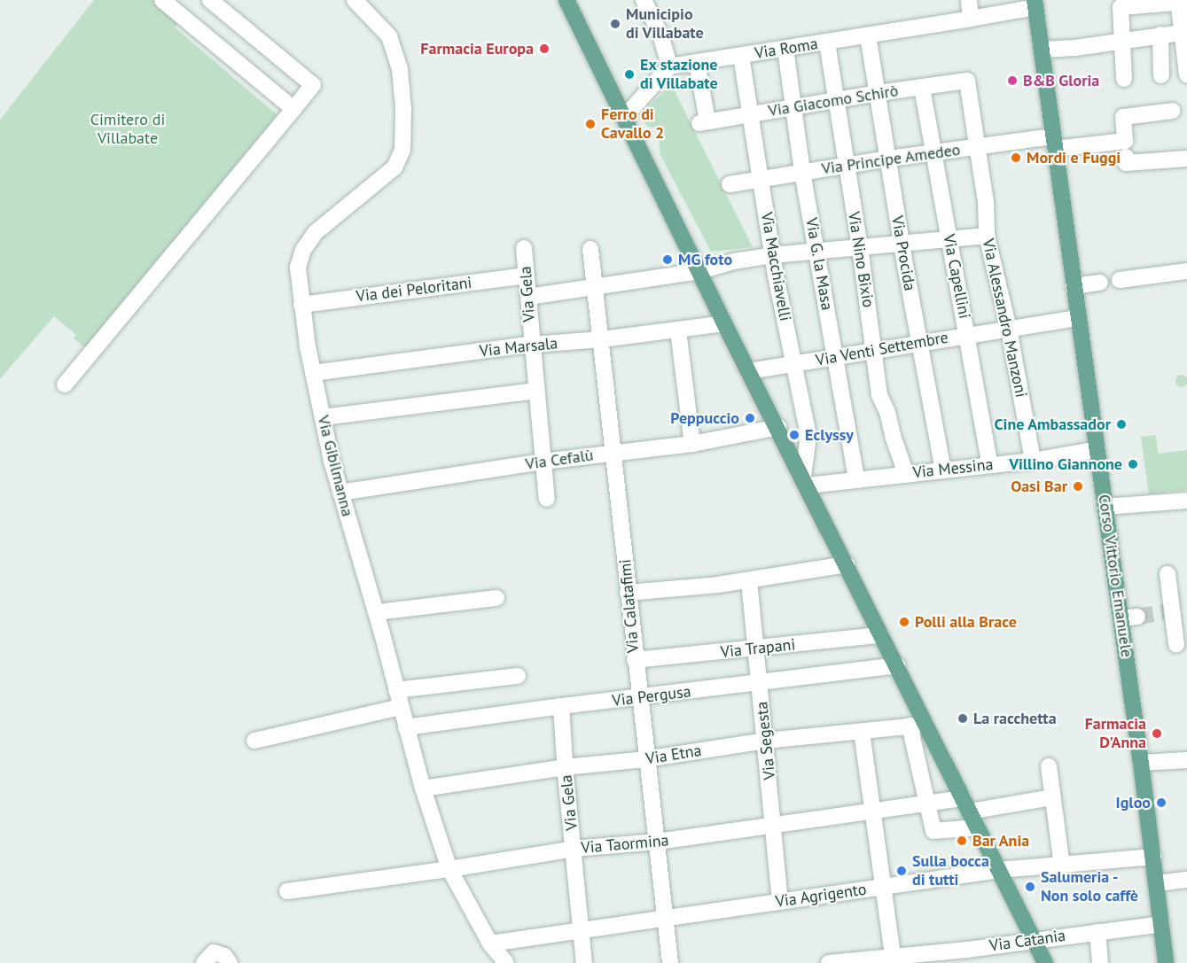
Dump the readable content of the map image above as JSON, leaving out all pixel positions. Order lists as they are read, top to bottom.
{
  "streets": {
    "main road": ["Corso Vittorio Emanuele"],
    "street": [
      "Via Roma",
      "Via Giacomo Schirò",
      "Via Principe Amedeo",
      "Via Procida",
      "Via Nino Bixio",
      "Via G. la Masa",
      "Via Macchiavelli",
      "Via Capellini",
      "Via dei Peloritani",
      "Via Gela",
      "Via Alessandro Manzoni",
      "Via Marsala",
      "Via Venti Settembre",
      "Via Cefalù",
      "Via Gibilmanna",
      "Via Messina",
      "Via Calatafimi",
      "Via Trapani",
      "Via Pergusa",
      "Via Segesta",
      "Via Etna",
      "Via Taormina",
      "Via Agrigento",
      "Via Catania"
    ]
  },
  "crossings": [
    ["Via Roma", "Via Giacomo Schirò"],
    ["Via Roma", "Via Procida"],
    ["Via Roma", "Via Nino Bixio"],
    ["Via Roma", "Via G. la Masa"],
    ["Via Roma", "Via Macchiavelli"],
    ["Via Roma", "Corso Vittorio Emanuele"],
    ["Via Giacomo Schirò", "Via Procida"],
    ["Via Giacomo Schirò", "Via Nino Bixio"],
    ["Via Giacomo Schirò", "Via G. la Masa"],
    ["Via Giacomo Schirò", "Via Macchiavelli"],
    ["Via Giacomo Schirò", "Via Capellini"],
    ["Via Giacomo Schirò", "Via Alessandro Manzoni"],
    ["Via Principe Amedeo", "Via Procida"],
    ["Via Principe Amedeo", "Via Nino Bixio"],
    ["Via Principe Amedeo", "Via G. la Masa"],
    ["Via Principe Amedeo", "Via Macchiavelli"],
    ["Via Principe Amedeo", "Via Capellini"],
    ["Via Principe Amedeo", "Via Alessandro Manzoni"],
    ["Via Principe Amedeo", "Corso Vittorio Emanuele"],
    ["Via Procida", "Via Venti Settembre"],
    ["Via Procida", "Via Messina"],
    ["Via Nino Bixio", "Via Venti Settembre"],
    ["Via Nino Bixio", "Via Messina"],
    ["Via G. la Masa", "Via Venti Settembre"],
    ["Via G. la Masa", "Via Messina"],
    ["Via Macchiavelli", "Via Venti Settembre"],
    ["Via Macchiavelli", "Via Messina"],
    ["Via Capellini", "Via Venti Settembre"],
    ["Via Capellini", "Via Messina"],
    ["Via dei Peloritani", "Via Gela"],
    ["Via dei Peloritani", "Via Gibilmanna"],
    ["Via Gela", "Via Marsala"],
    ["Via Gela", "Via Cefalù"],
    ["Via Gela", "Via Pergusa"],
    ["Via Gela", "Via Etna"],
    ["Via Gela", "Via Taormina"],
    ["Via Gela", "Via Agrigento"],
    ["Via Alessandro Manzoni", "Via Venti Settembre"],
    ["Via Alessandro Manzoni", "Via Messina"],
    ["Via Marsala", "Via Gibilmanna"],
    ["Via Marsala", "Via Calatafimi"],
    ["Via Venti Settembre", "Corso Vittorio Emanuele"],
    ["Via Cefalù", "Via Gibilmanna"],
    ["Via Cefalù", "Via Calatafimi"],
    ["Via Gibilmanna", "Via Pergusa"],
    ["Via Gibilmanna", "Via Etna"],
    ["Via Gibilmanna", "Via Taormina"],
    ["Via Gibilmanna", "Via Agrigento"],
    ["Via Messina", "Corso Vittorio Emanuele"],
    ["Corso Vittorio Emanuele", "Via Agrigento"],
    ["Corso Vittorio Emanuele", "Via Catania"],
    ["Via Calatafimi", "Via Trapani"],
    ["Via Calatafimi", "Via Pergusa"],
    ["Via Calatafimi", "Via Etna"],
    ["Via Calatafimi", "Via Taormina"],
    ["Via Calatafimi", "Via Agrigento"],
    ["Via Trapani", "Via Segesta"],
    ["Via Pergusa", "Via Segesta"],
    ["Via Segesta", "Via Etna"],
    ["Via Segesta", "Via Taormina"],
    ["Via Segesta", "Via Agrigento"]
  ],
  "parks": ["Cimitero di Villabate"],
  "places": [
    "Municipio di Villabate",
    "Farmacia Europa",
    "Ex stazione di Villabate",
    "B&B Gloria",
    "Ferro di Cavallo 2",
    "Mordi e Fuggi",
    "MG foto",
    "Peppuccio",
    "Cine Ambassador",
    "Eclyssy",
    "Villino Giannone",
    "Oasi Bar",
    "Polli alla Brace",
    "La racchetta",
    "Farmacia D'Anna",
    "Igloo",
    "Bar Ania",
    "Sulla bocca di tutti",
    "Salumeria - Non solo caffè"
  ]
}
